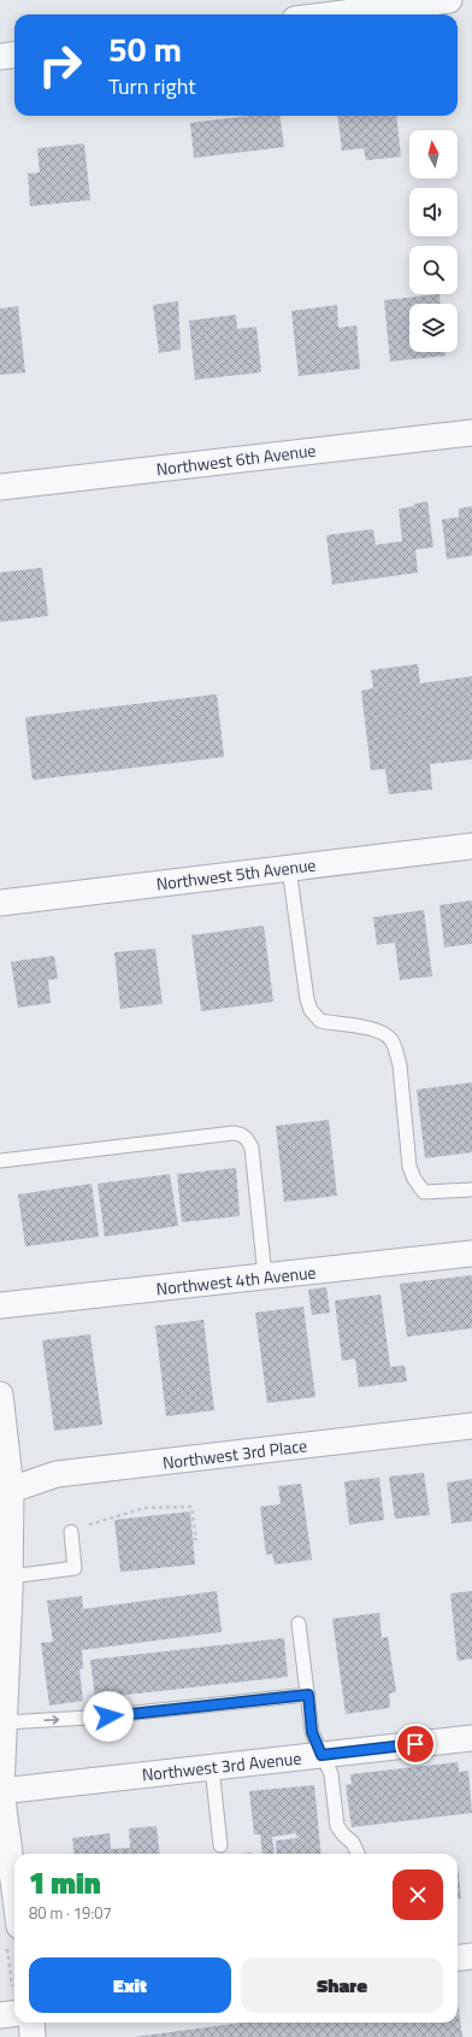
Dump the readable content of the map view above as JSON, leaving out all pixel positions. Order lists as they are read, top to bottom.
{
  "streets": {
    "street": [
      "Northwest 6th Avenue",
      "Northwest 5th Avenue",
      "Northwest 4th Avenue",
      "Northwest 3rd Place",
      "Northwest 3rd Avenue"
    ]
  },
  "north": "top",
  "page": {
    "turn": ["50 m", "Turn right"],
    "heading": ["1 min", "80 m · 19:07"],
    "buttons": ["Exit", "Share"]
  }
}
